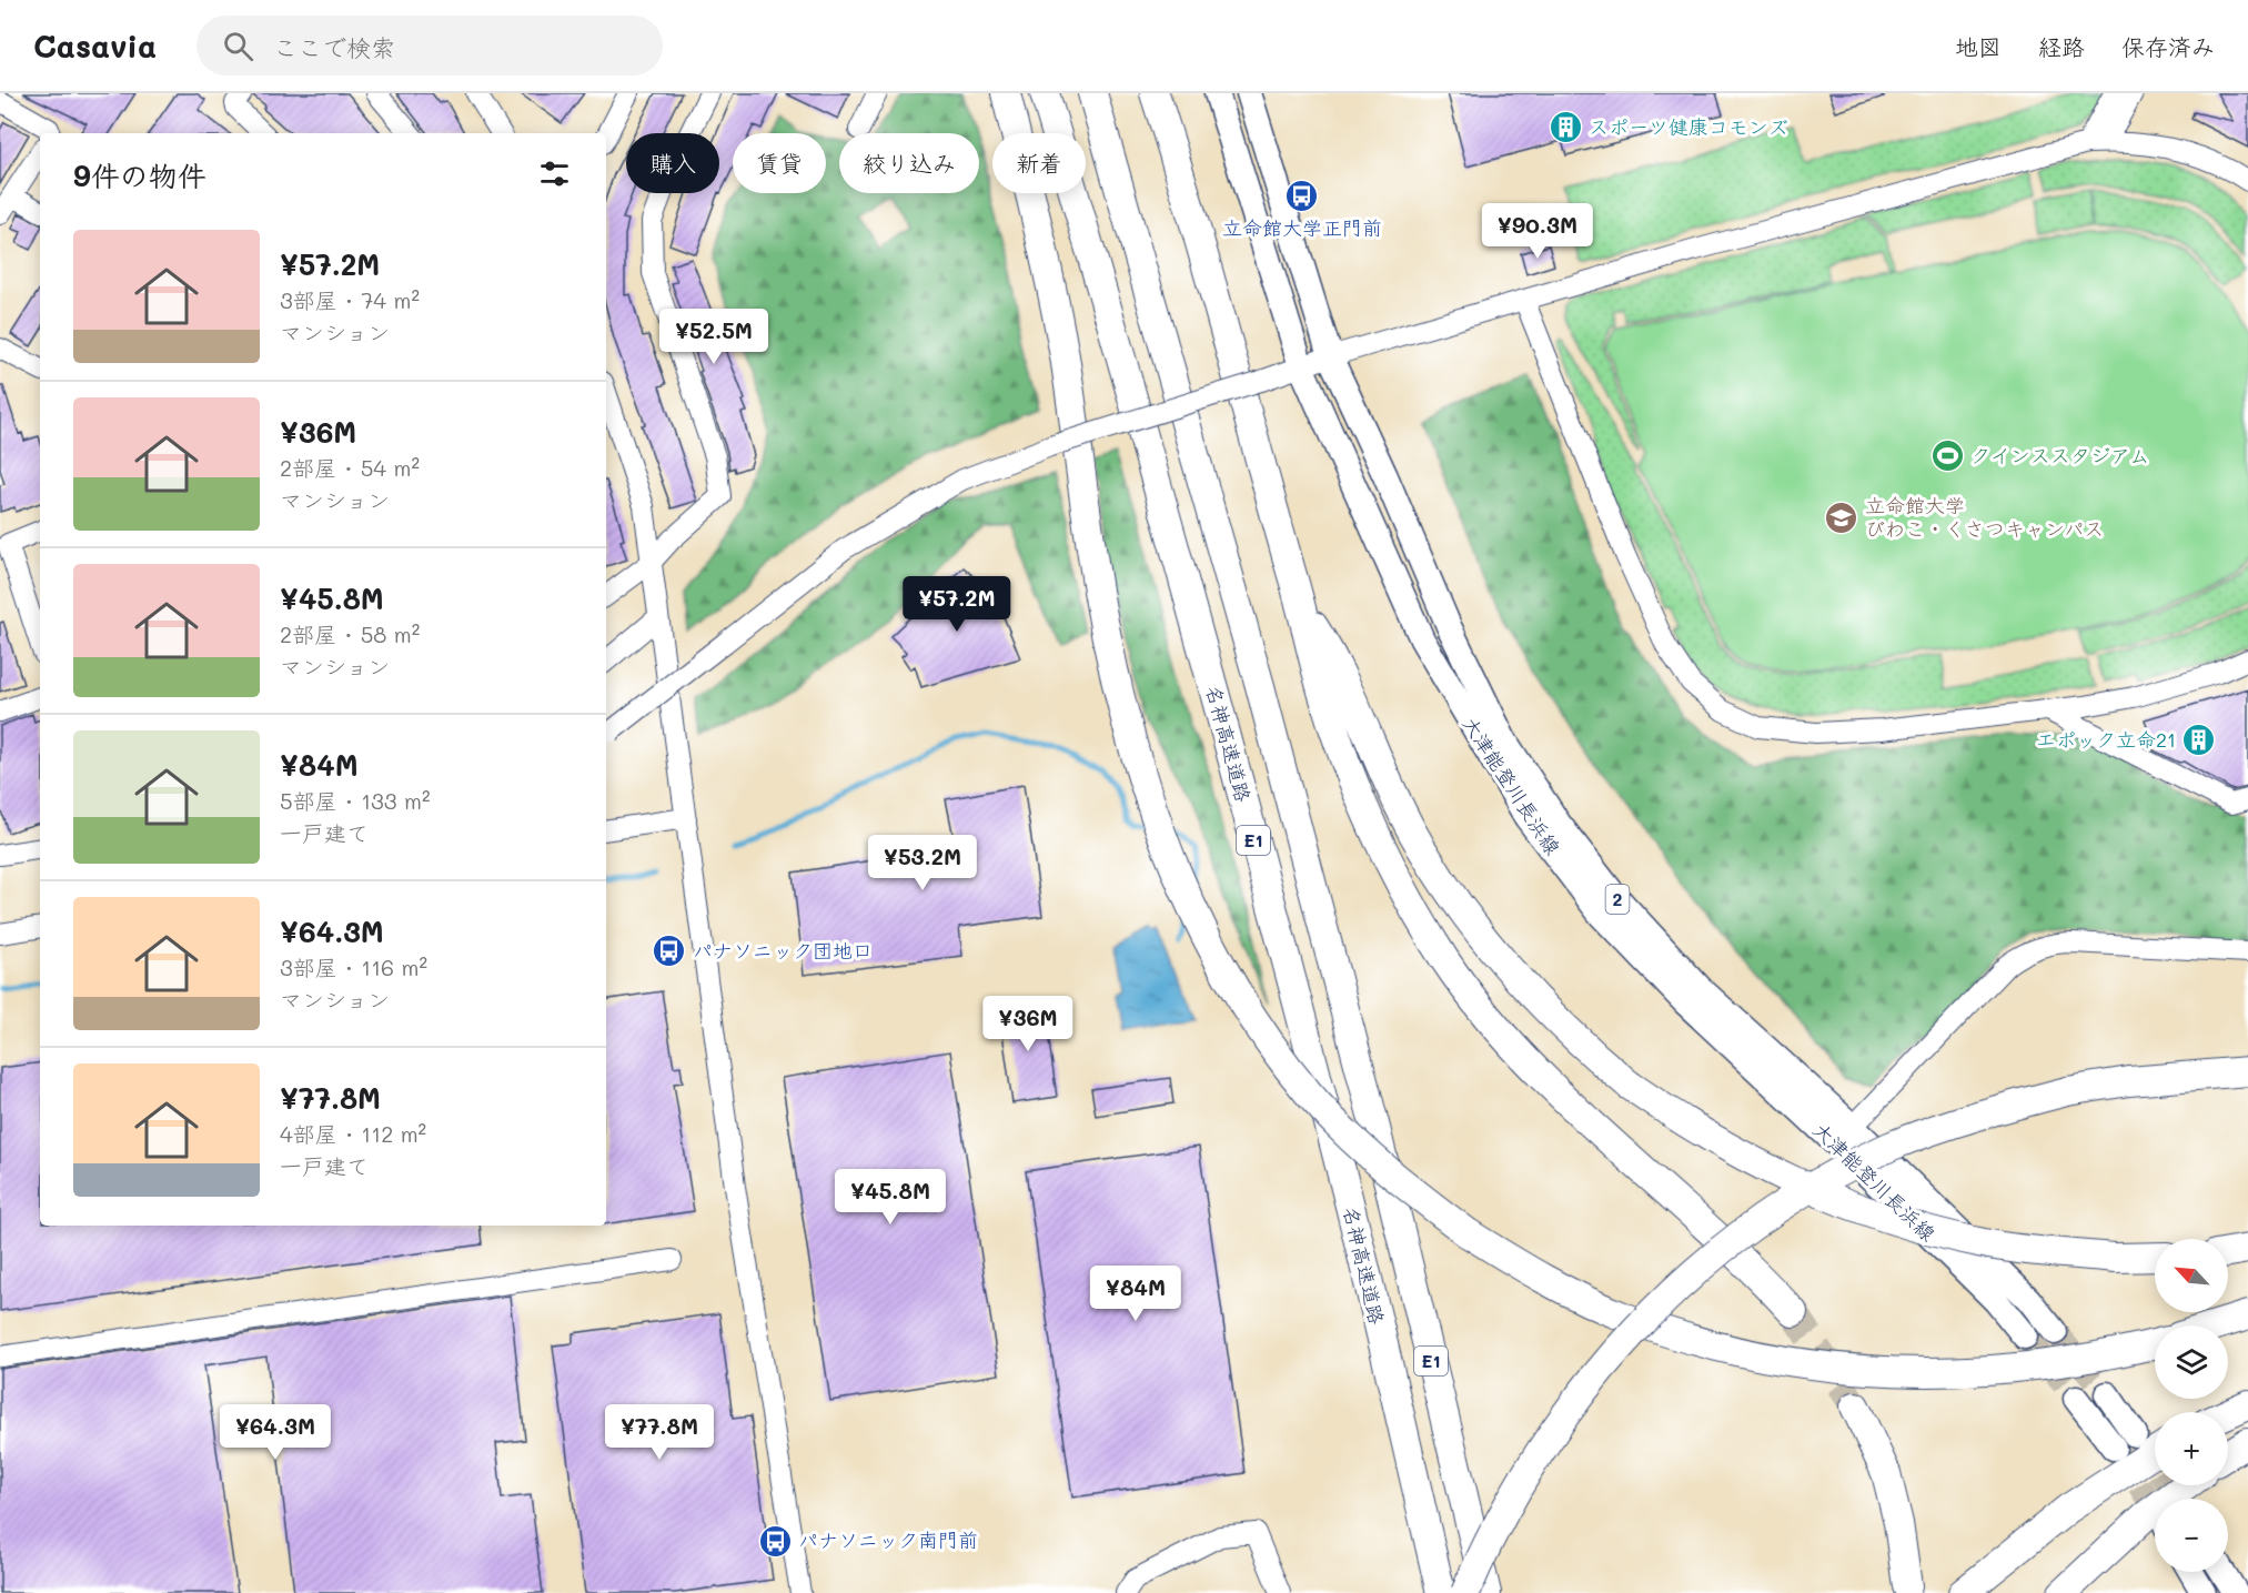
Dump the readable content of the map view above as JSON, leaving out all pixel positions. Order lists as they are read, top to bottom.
{
  "streets": {
    "highway": ["名神高速道路", "E1"],
    "main road": ["大津能登川長浜線", "2"]
  },
  "places": {
    "building": ["スポーツ健康コモンズ", "エポック立命21"],
    "bus stop": ["立命館大学正門前", "パナソニック団地口", "パナソニック南門前"],
    "sports": ["クインススタジアム"],
    "school or university": ["立命館大学 びわこ・くさつキャンパス"]
  },
  "north": "top left",
  "page": {
    "header": "Casavia",
    "search": "ここで検索",
    "nav": ["地図", "経路", "保存済み"],
    "chip": [
      "購入",
      "賃貸",
      "絞り込み",
      "新着"
    ],
    "heading": "9件の物件",
    "price": [
      "¥90.3M",
      "¥52.5M",
      "¥57.2M",
      "¥53.2M",
      "¥36M",
      "¥45.8M",
      "¥84M",
      "¥64.3M",
      "¥77.8M"
    ],
    "list": [
      {
        "name": "¥57.2M",
        "note": "3部屋 · 74 m² · マンション"
      },
      {
        "name": "¥36M",
        "note": "2部屋 · 54 m² · マンション"
      },
      {
        "name": "¥45.8M",
        "note": "2部屋 · 58 m² · マンション"
      },
      {
        "name": "¥84M",
        "note": "5部屋 · 133 m² · 一戸建て"
      },
      {
        "name": "¥64.3M",
        "note": "3部屋 · 116 m² · マンション"
      },
      {
        "name": "¥77.8M",
        "note": "4部屋 · 112 m² · 一戸建て"
      }
    ],
    "map_buttons": ["+", "−"]
  }
}
